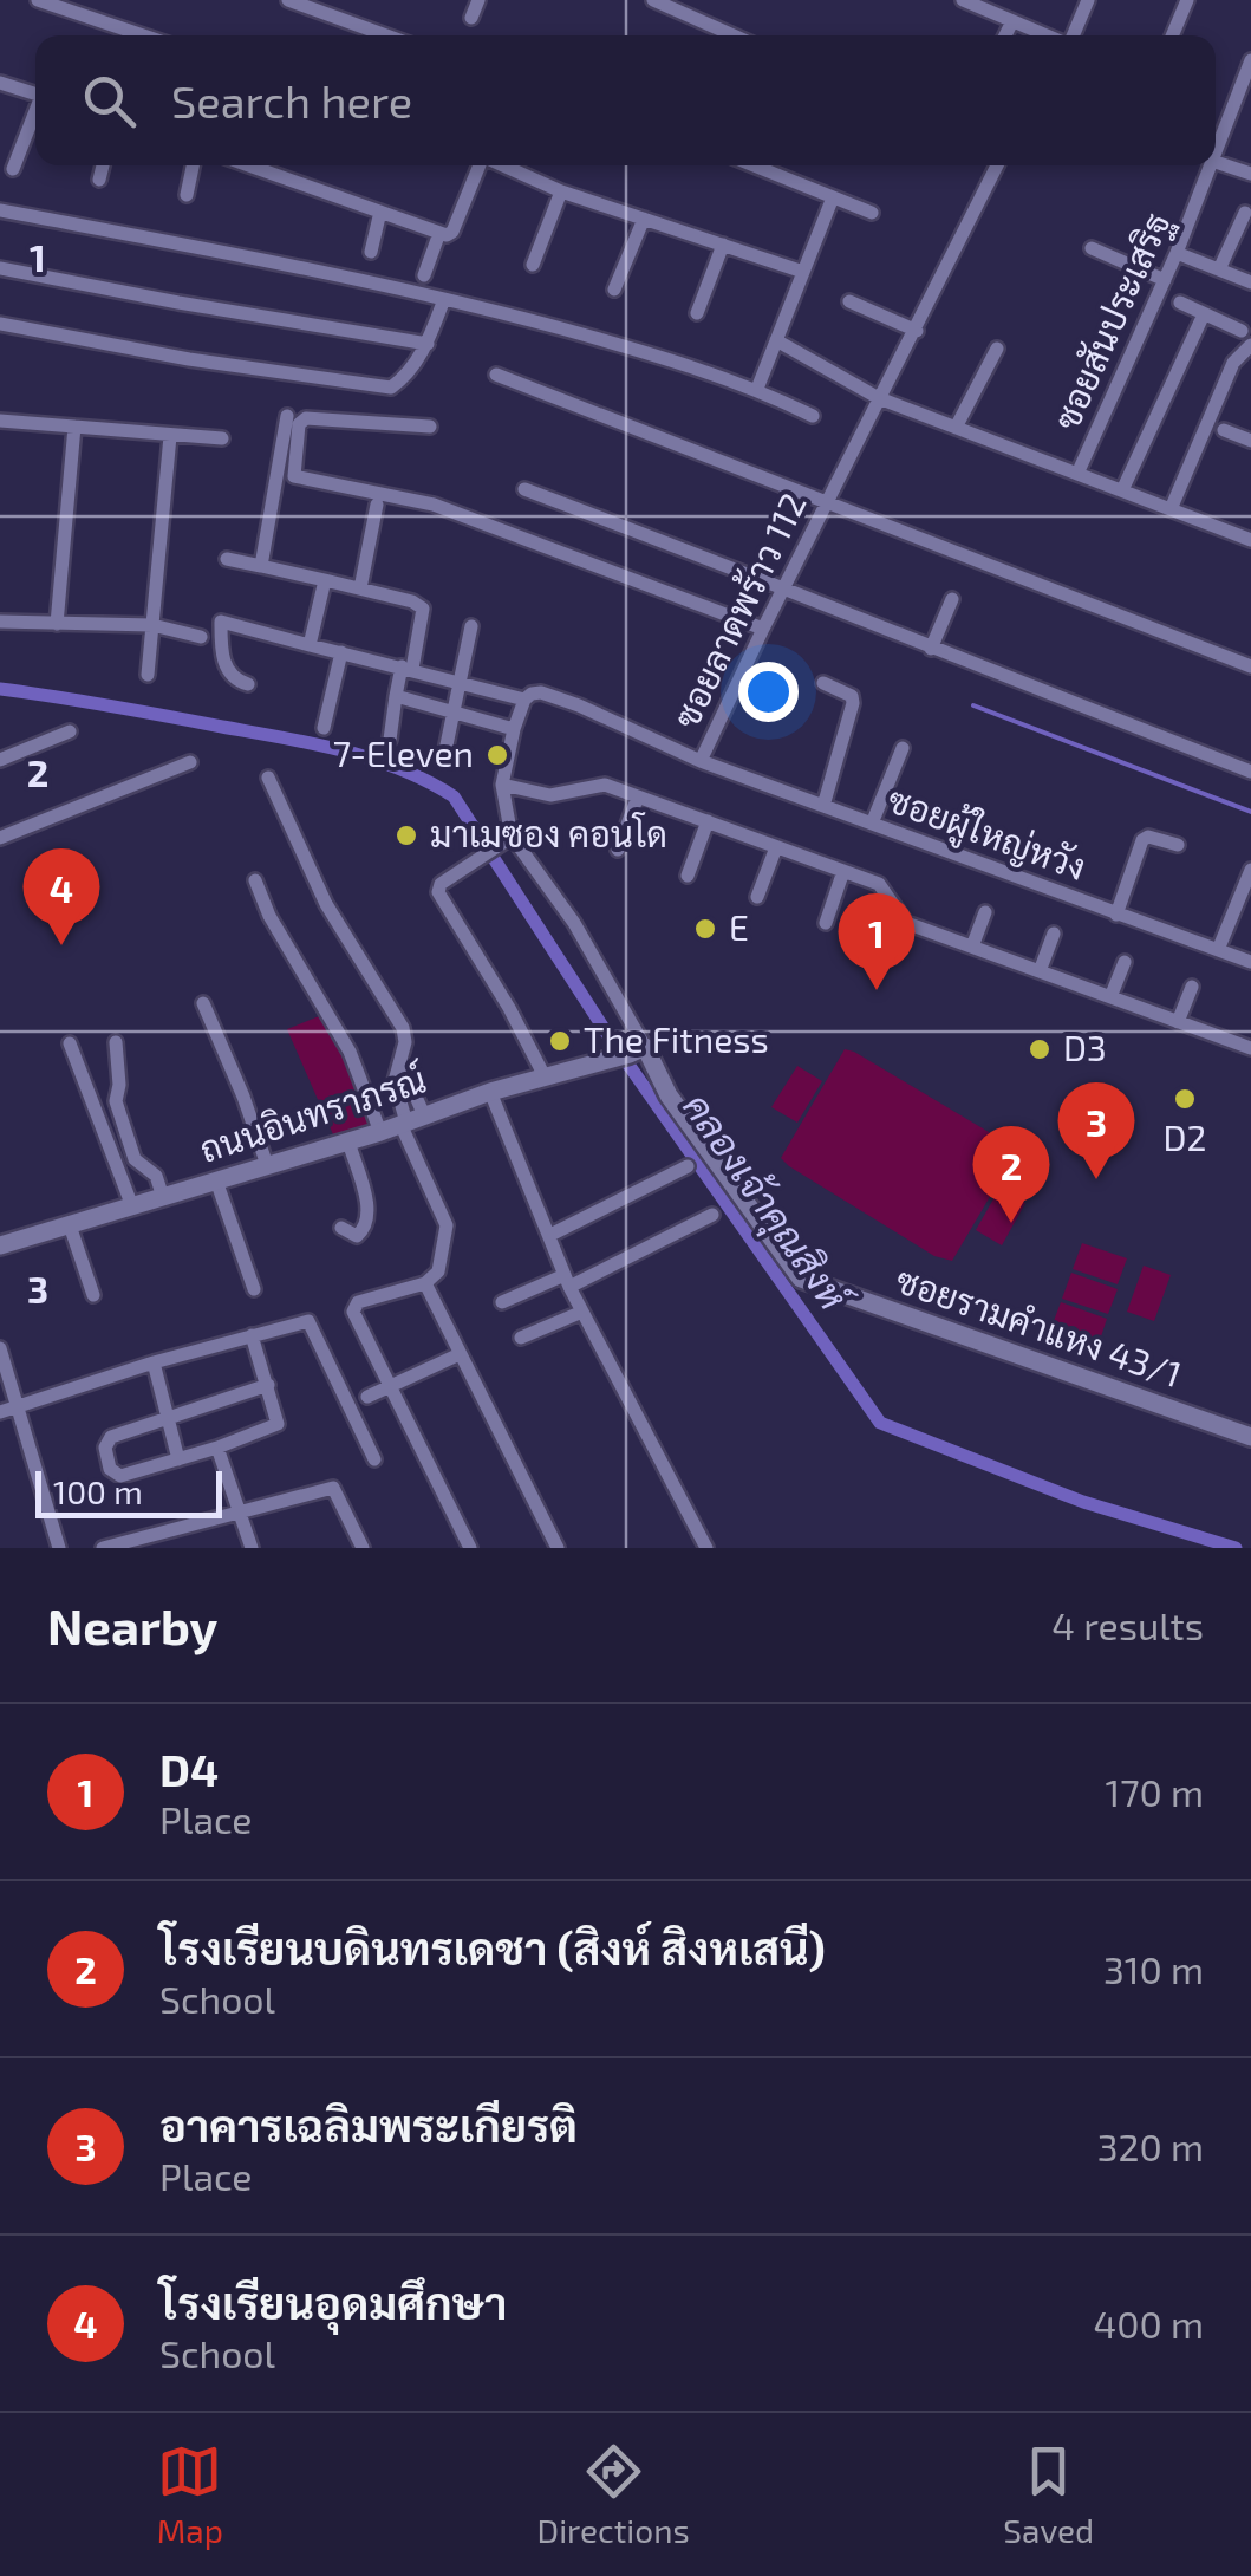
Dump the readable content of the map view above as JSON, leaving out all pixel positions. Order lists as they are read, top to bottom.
{
  "streets": {
    "street": [
      "ซอยสันประเสริฐ",
      "ซอยลาดพร้าว 112",
      "ซอยผู้ใหญ่หวัง",
      "ถนนอินทราภรณ์",
      "ซอยรามคำแหง 43/1"
    ]
  },
  "crossings": [
    ["ซอยลาดพร้าว 112", "ซอยผู้ใหญ่หวัง"],
    ["ถนนอินทราภรณ์", "ซอยรามคำแหง 43/1"]
  ],
  "water": ["คลองเจ้าคุณสิงห์"],
  "places": [
    "7-Eleven",
    "มาเมซอง คอนโด",
    "E",
    "The Fitness",
    "D3",
    "D2"
  ],
  "scale_bar": "100 m",
  "page": {
    "search": "Search here",
    "pins": [
      "4",
      "1",
      "3",
      "2"
    ],
    "scale": "100 m",
    "heading": ["Nearby", "4 results"],
    "list": [
      {
        "mark": "1",
        "name": "D4",
        "note": "Place",
        "value": "170 m"
      },
      {
        "mark": "2",
        "name": "โรงเรียนบดินทรเดชา (สิงห์ สิงหเสนี)",
        "note": "School",
        "value": "310 m"
      },
      {
        "mark": "3",
        "name": "อาคารเฉลิมพระเกียรติ",
        "note": "Place",
        "value": "320 m"
      },
      {
        "mark": "4",
        "name": "โรงเรียนอุดมศึกษา",
        "note": "School",
        "value": "400 m"
      }
    ],
    "nav": ["Map", "Directions", "Saved"]
  },
  "grid": {
    "rows": ["1", "2", "3"]
  }
}
